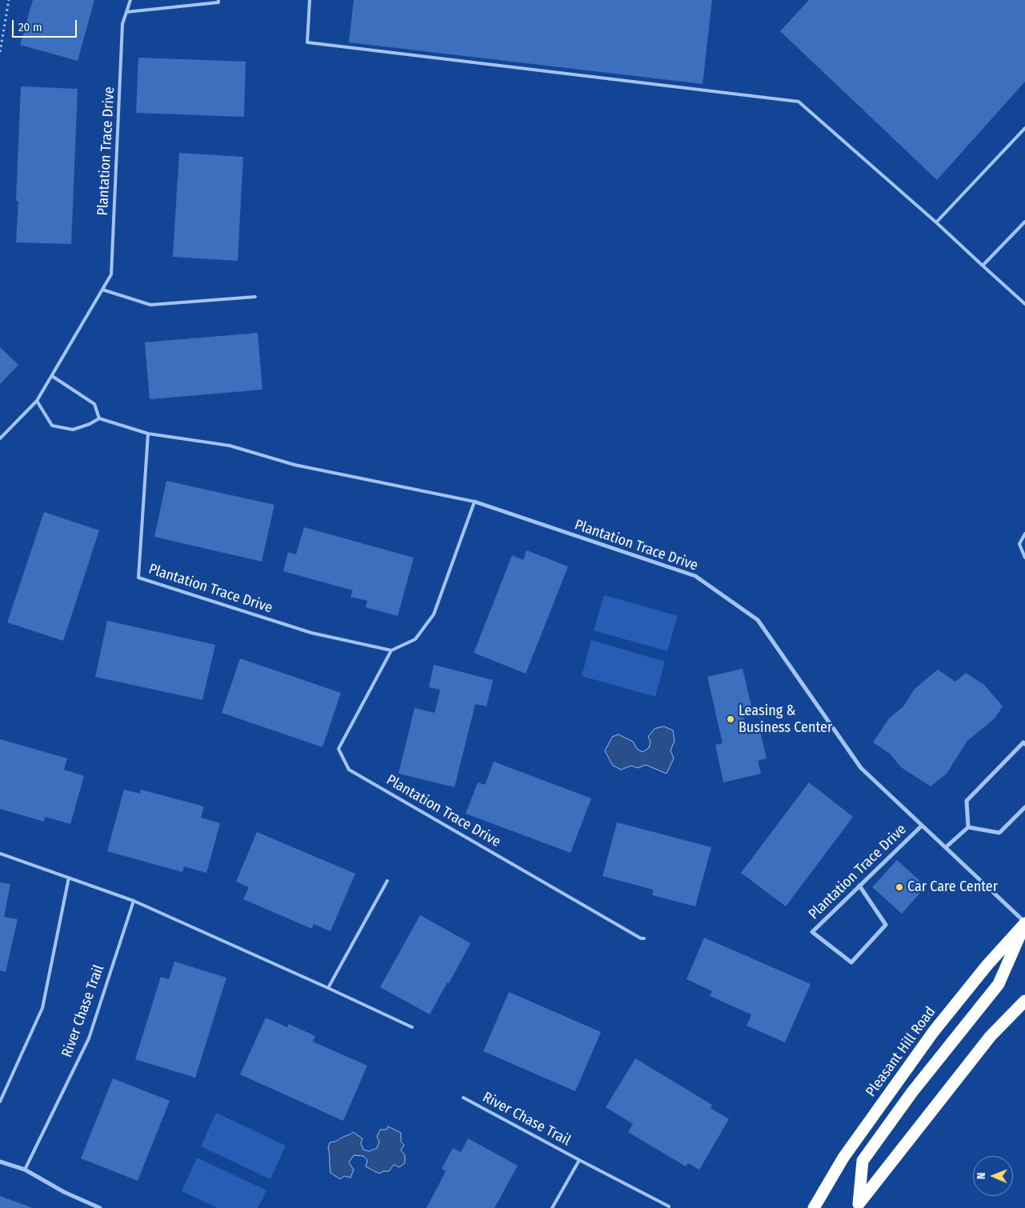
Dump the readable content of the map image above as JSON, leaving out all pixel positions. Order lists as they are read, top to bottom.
{
  "streets": {
    "highway": ["Pleasant Hill Road"],
    "street": ["Plantation Trace Drive"],
    "lane": ["River Chase Trail"]
  },
  "crossings": [
    ["Plantation Trace Drive", "Pleasant Hill Road"]
  ],
  "places": ["Leasing & Business Center", "Car Care Center"],
  "scale_bar": "20 m",
  "north": "left"
}
